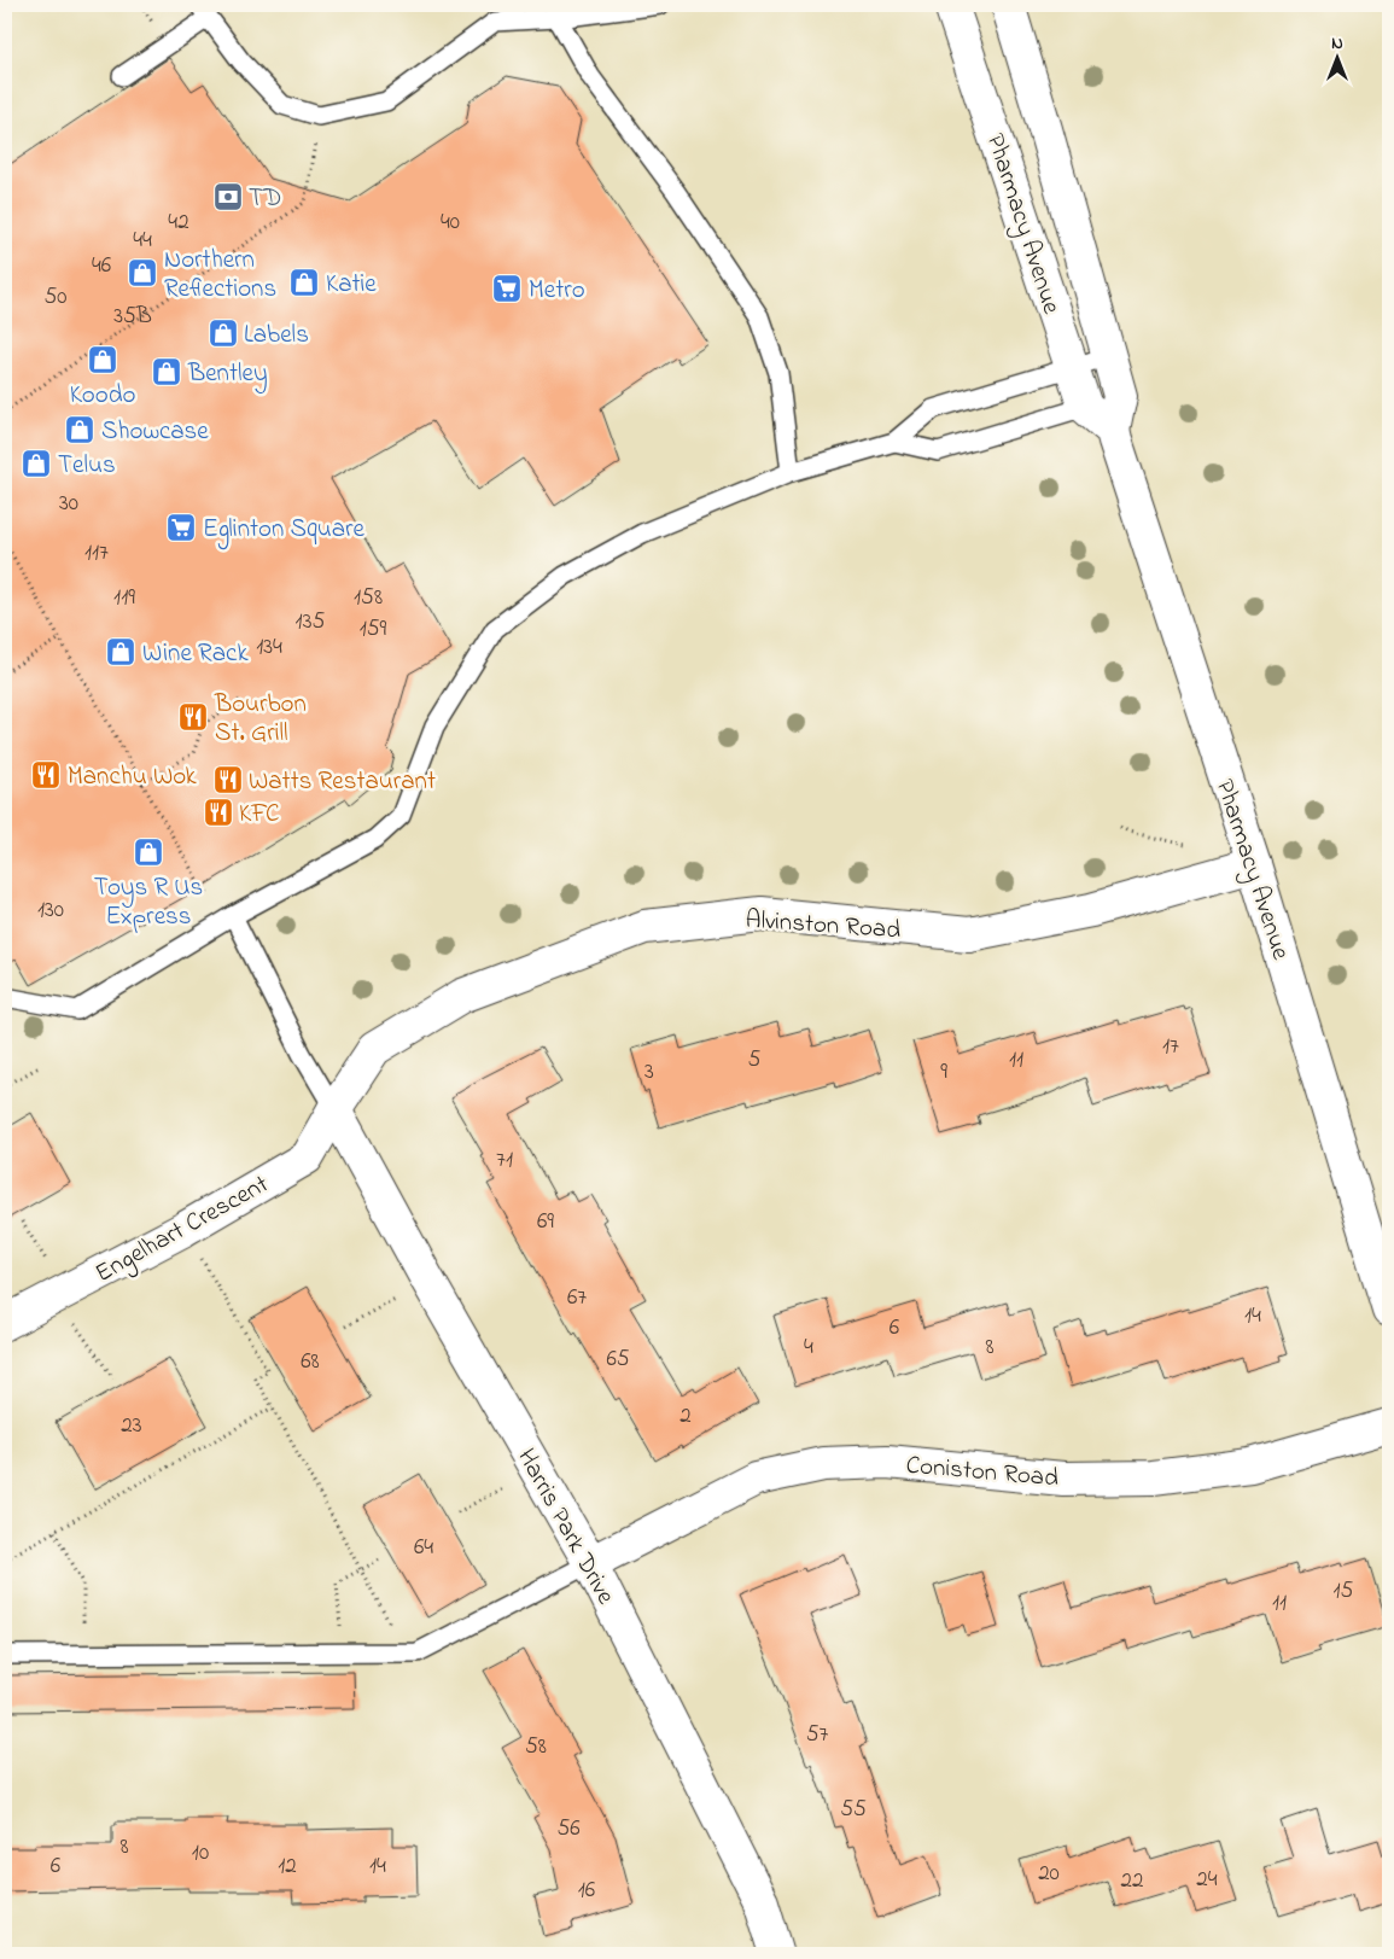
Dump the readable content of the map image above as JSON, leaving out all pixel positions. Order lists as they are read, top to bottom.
{
  "streets": {
    "street": [
      "Pharmacy Avenue",
      "Alvinston Road",
      "Engelhart Crescent",
      "Coniston Road",
      "Harris Park Drive"
    ]
  },
  "crossings": [
    ["Pharmacy Avenue", "Alvinston Road"],
    ["Alvinston Road", "Engelhart Crescent"],
    ["Alvinston Road", "Harris Park Drive"],
    ["Engelhart Crescent", "Harris Park Drive"],
    ["Coniston Road", "Harris Park Drive"]
  ],
  "places": {
    "bank": ["TD"],
    "shop": [
      "Northern Reflections",
      "Katie",
      "Labels",
      "Koodo",
      "Bentley",
      "Showcase",
      "Telus",
      "Wine Rack",
      "Toys R Us Express"
    ],
    "supermarket": ["Metro", "Eglinton Square"],
    "restaurant": [
      "Bourbon St. Grill",
      "Manchu Wok",
      "Watts Restaurant",
      "KFC"
    ]
  },
  "house_numbers": [
    "42",
    "40",
    "44",
    "46",
    "50",
    "35B",
    "30",
    "117",
    "119",
    "158",
    "135",
    "159",
    "134",
    "130",
    "17",
    "5",
    "11",
    "3",
    "9",
    "71",
    "69",
    "67",
    "14",
    "6",
    "4",
    "8",
    "65",
    "68",
    "2",
    "23",
    "64",
    "15",
    "11",
    "57",
    "58",
    "55",
    "56",
    "8",
    "10",
    "6",
    "12",
    "14",
    "20",
    "24",
    "22",
    "16"
  ],
  "north": "top"
}
